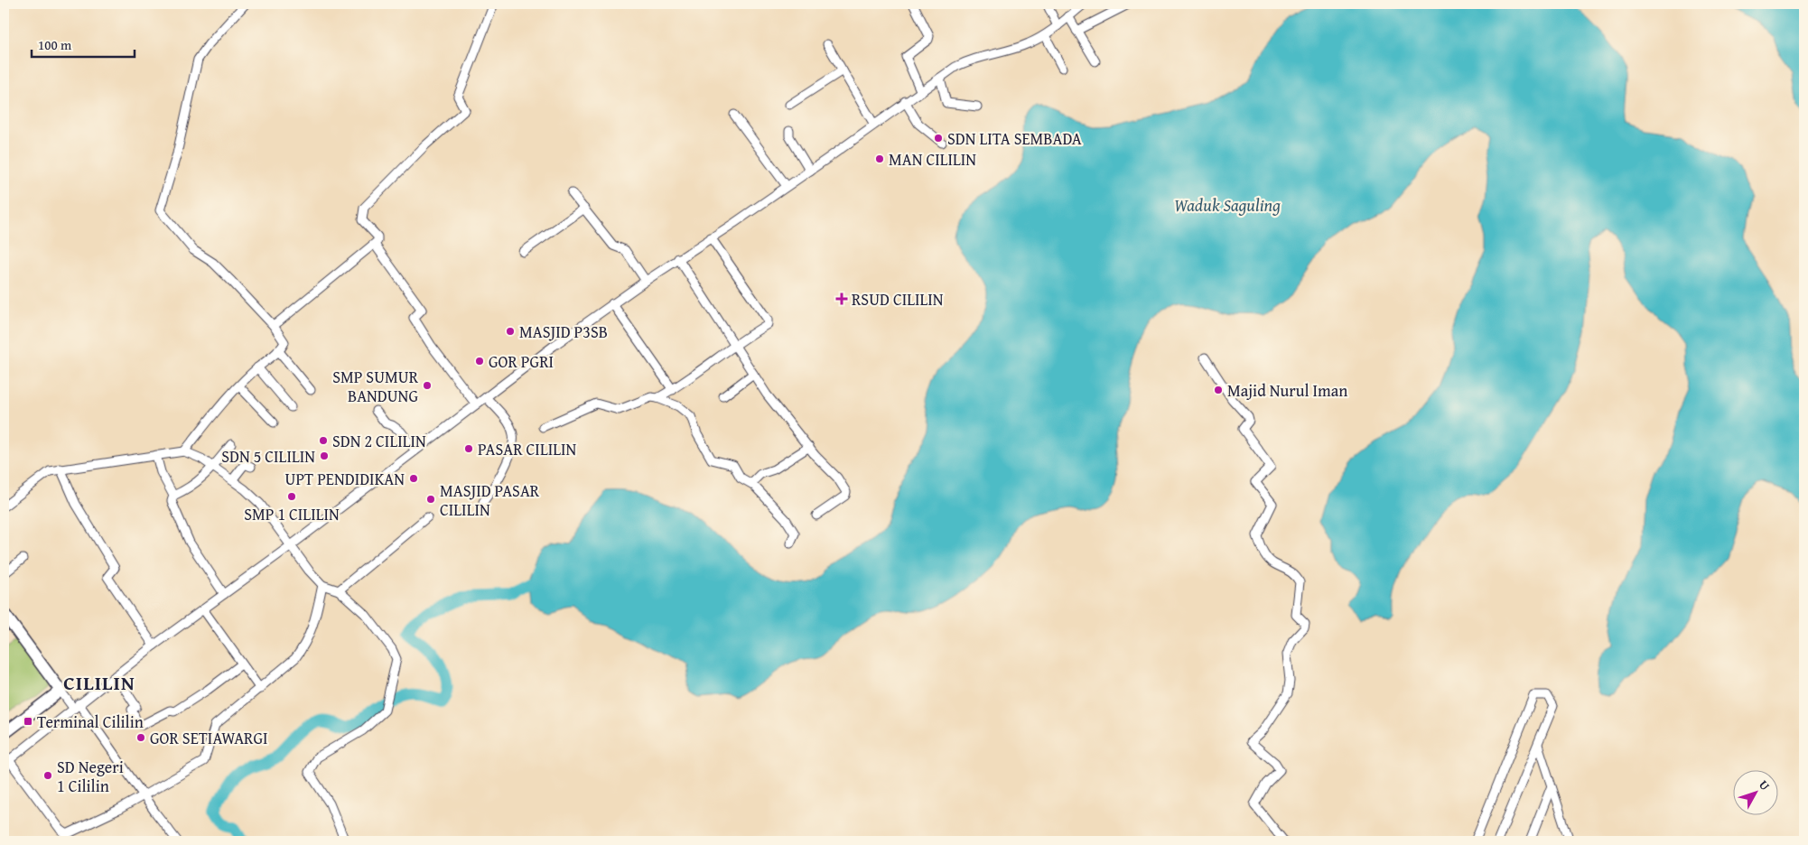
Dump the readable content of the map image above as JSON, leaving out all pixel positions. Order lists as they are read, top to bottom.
{
  "districts": ["CILILIN"],
  "water": ["Waduk Saguling"],
  "places": {
    "other": [
      "SDN LITA SEMBADA",
      "MAN CILILIN",
      "MASJID P3SB",
      "GOR PGRI",
      "SMP SUMUR BANDUNG",
      "Majid Nurul Iman",
      "SDN 2 CILILIN",
      "PASAR CILILIN",
      "SDN 5 CILILIN",
      "UPT PENDIDIKAN",
      "SMP 1 CILILIN",
      "MASJID PASAR CILILIN",
      "GOR SETIAWARGI",
      "SD Negeri 1 Cililin"
    ],
    "health": ["RSUD CILILIN"],
    "transit": ["Terminal Cililin"]
  },
  "scale_bar": "100 m",
  "north": "top right"
}
